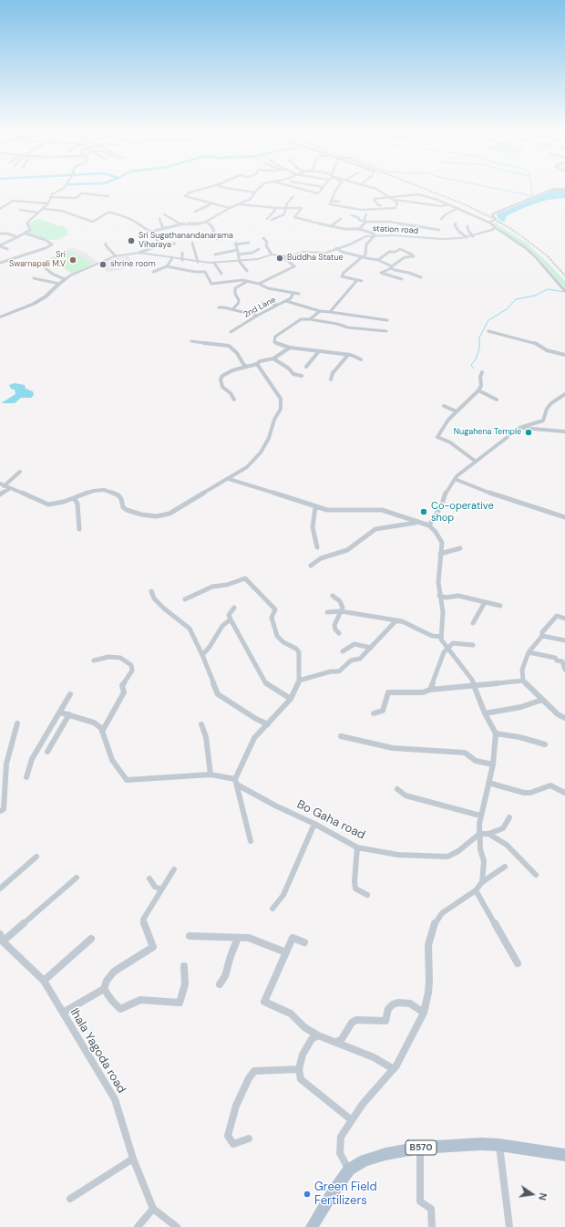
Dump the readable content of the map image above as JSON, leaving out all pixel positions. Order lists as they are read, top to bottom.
{
  "streets": {
    "main road": ["B570"],
    "street": [
      "station road",
      "2nd Lane",
      "Bo Gaha road",
      "Ihala Yagoda road"
    ]
  },
  "places": [
    "Sri Sugathanandanarama Viharaya",
    "Buddha Statue",
    "Sri Swarnapali M.V",
    "shrine room",
    "Nugahena Temple",
    "Co-operative shop",
    "Green Field Fertilizers"
  ],
  "north": "right"
}
